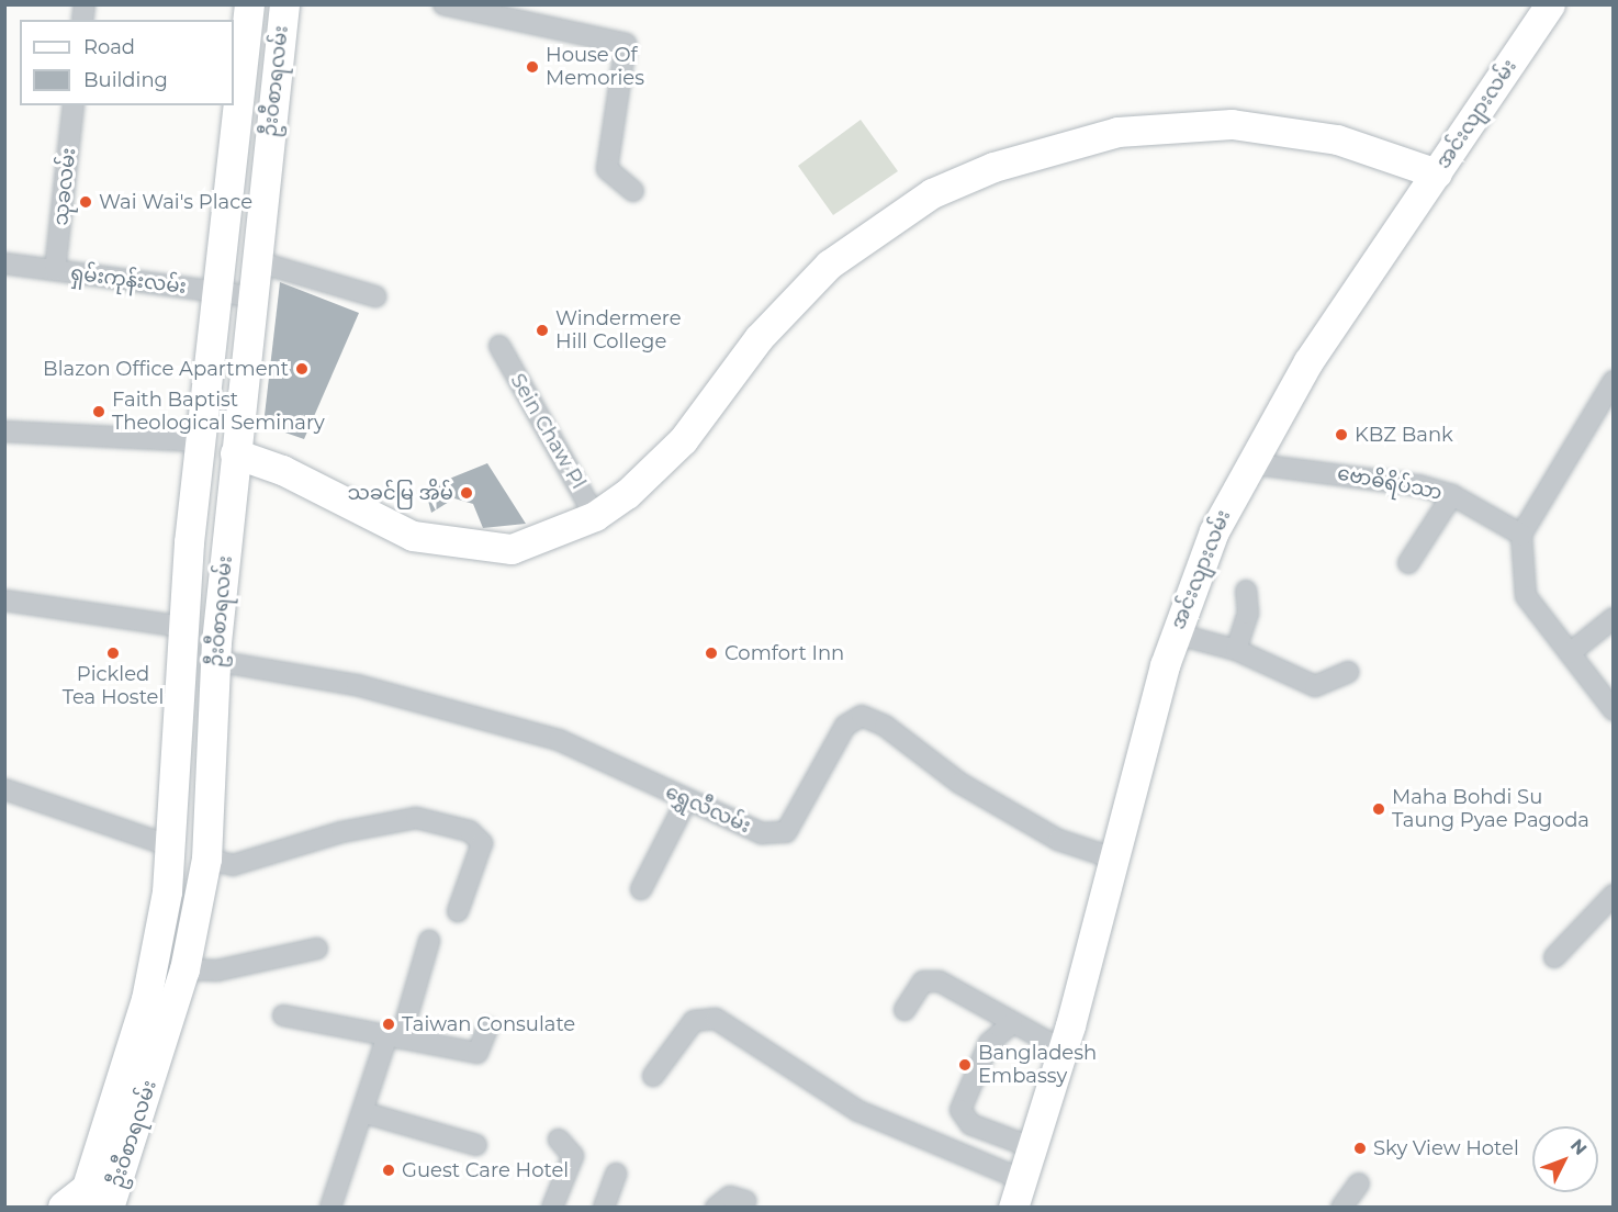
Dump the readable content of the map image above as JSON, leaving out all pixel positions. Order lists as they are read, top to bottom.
{
  "streets": {
    "main road": ["ဦးဝီစာရလမ်း", "အင်းလျားလမ်း"],
    "street": [
      "သုခလမ်း",
      "ရှမ်းကုန်းလမ်း",
      "Sein Chaw Pl",
      "ဗောဓိရိပ်သာ",
      "ရွှေလီလမ်း"
    ]
  },
  "crossings": [
    ["ဦးဝီစာရလမ်း", "ရှမ်းကုန်းလမ်း"],
    ["ဦးဝီစာရလမ်း", "ရွှေလီလမ်း"],
    ["အင်းလျားလမ်း", "ဗောဓိရိပ်သာ"],
    ["အင်းလျားလမ်း", "ရွှေလီလမ်း"],
    ["သုခလမ်း", "ရှမ်းကုန်းလမ်း"]
  ],
  "places": [
    "House Of Memories",
    "Wai Wai's Place",
    "Windermere Hill College",
    "Blazon Office Apartment",
    "Faith Baptist Theological Seminary",
    "KBZ Bank",
    "သခင်မြ အိမ်",
    "Pickled Tea Hostel",
    "Comfort Inn",
    "Maha Bohdi Su Taung Pyae Pagoda",
    "Taiwan Consulate",
    "Bangladesh Embassy",
    "Sky View Hotel",
    "Guest Care Hotel"
  ],
  "legend": ["Road", "Building"],
  "north": "top right"
}
